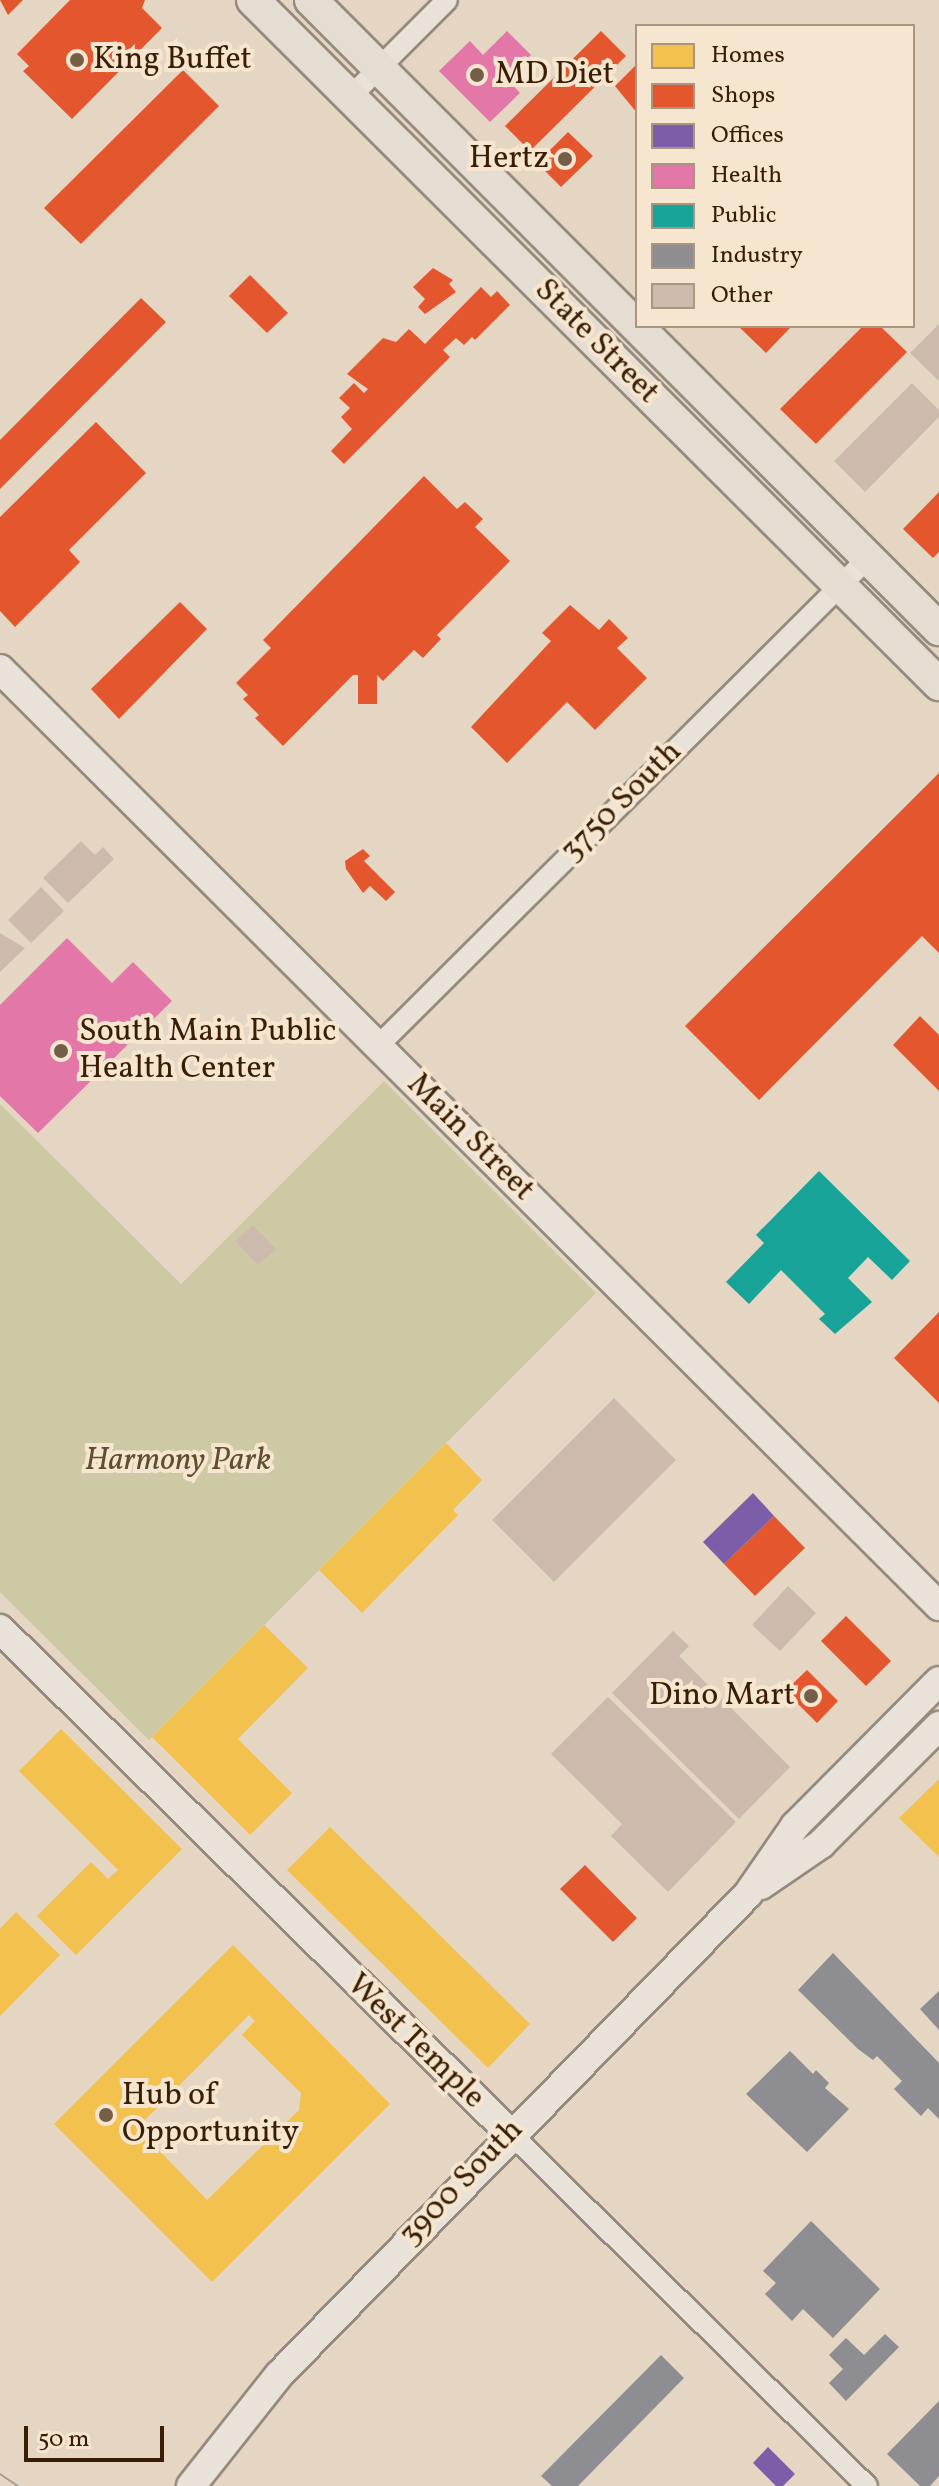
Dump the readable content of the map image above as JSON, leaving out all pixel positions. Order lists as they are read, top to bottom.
{
  "streets": {
    "main road": ["State Street"],
    "street": [
      "3750 South",
      "Main Street",
      "West Temple",
      "3900 South"
    ]
  },
  "crossings": [
    ["State Street", "3750 South"],
    ["3750 South", "Main Street"],
    ["West Temple", "3900 South"]
  ],
  "parks": ["Harmony Park"],
  "places": [
    "King Buffet",
    "MD Diet",
    "Hertz",
    "South Main Public Health Center",
    "Dino Mart",
    "Hub of Opportunity"
  ],
  "legend": [
    "Homes",
    "Shops",
    "Offices",
    "Health",
    "Public",
    "Industry",
    "Other"
  ],
  "scale_bar": "50 m"
}
